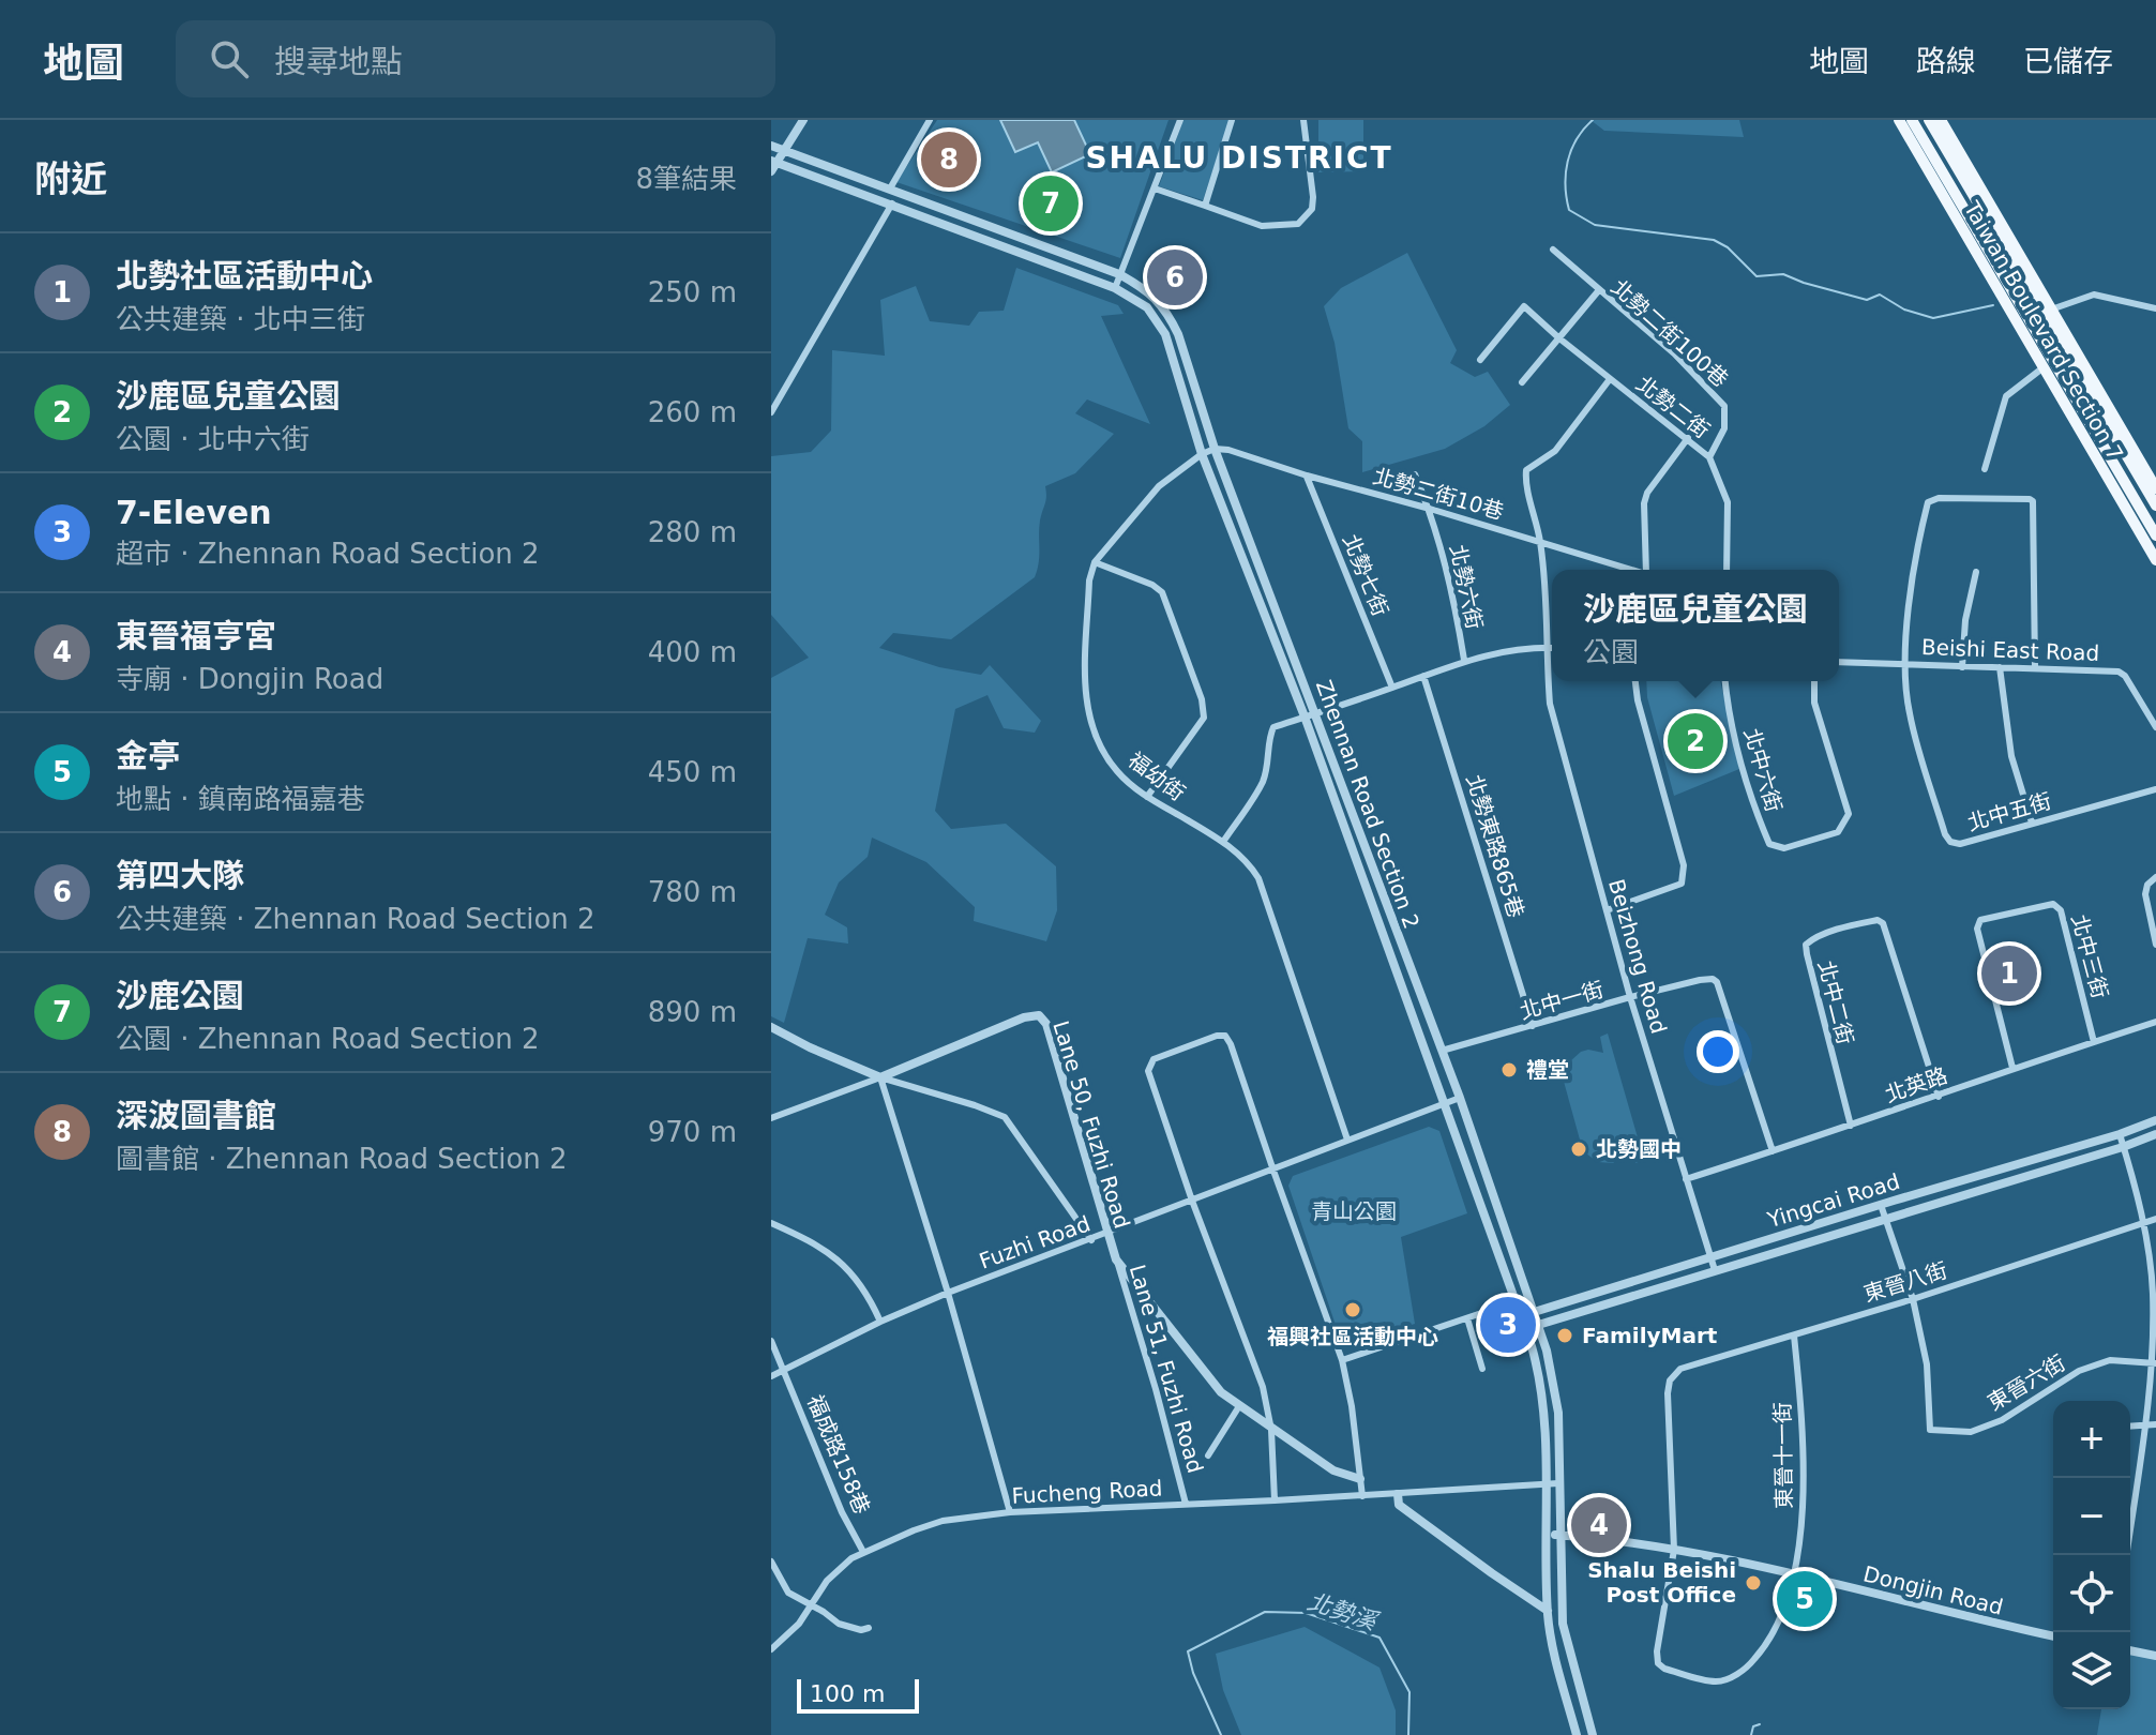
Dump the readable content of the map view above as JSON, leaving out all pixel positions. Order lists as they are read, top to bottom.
{
  "streets": {
    "main road": ["Taiwan Boulevard Section 7"],
    "street": [
      "北勢二街100巷",
      "北勢二街",
      "北勢二街10巷",
      "北勢七街",
      "北勢六街",
      "Beishi East Road",
      "北中六街",
      "福幼街",
      "Zhennan Road Section 2",
      "北中五街",
      "北勢東路865巷",
      "Beizhong Road",
      "北中三街",
      "北中一街",
      "北中二街",
      "北英路",
      "Lane 50, Fuzhi Road",
      "Yingcai Road",
      "Fuzhi Road",
      "東晉八街",
      "Lane 51, Fuzhi Road",
      "東晉六街",
      "福成路158巷",
      "東晉十一街",
      "Fucheng Road",
      "Dongjin Road"
    ]
  },
  "crossings": [
    ["北勢二街100巷", "北勢二街"],
    ["北勢二街", "Beizhong Road"],
    ["北勢二街10巷", "北勢七街"],
    ["北勢二街10巷", "北勢六街"],
    ["北勢二街10巷", "Zhennan Road Section 2"],
    ["北勢二街10巷", "Beizhong Road"],
    ["Beishi East Road", "北中五街"],
    ["福幼街", "Fuzhi Road"],
    ["Zhennan Road Section 2", "北中一街"],
    ["Zhennan Road Section 2", "Yingcai Road"],
    ["Zhennan Road Section 2", "Fuzhi Road"],
    ["Zhennan Road Section 2", "Fucheng Road"],
    ["Zhennan Road Section 2", "Dongjin Road"],
    ["北勢東路865巷", "北中一街"],
    ["Beizhong Road", "北中一街"],
    ["Beizhong Road", "北英路"],
    ["Beizhong Road", "Yingcai Road"],
    ["北中三街", "北英路"],
    ["北中一街", "北英路"],
    ["北中二街", "北英路"],
    ["Lane 50, Fuzhi Road", "Fuzhi Road"],
    ["Lane 50, Fuzhi Road", "Lane 51, Fuzhi Road"],
    ["Fuzhi Road", "福成路158巷"],
    ["東晉八街", "東晉六街"],
    ["東晉八街", "東晉十一街"],
    ["東晉八街", "Dongjin Road"],
    ["Lane 51, Fuzhi Road", "Fucheng Road"],
    ["福成路158巷", "Fucheng Road"],
    ["東晉十一街", "Dongjin Road"]
  ],
  "districts": ["SHALU DISTRICT"],
  "water": ["北勢溪"],
  "parks": ["青山公園"],
  "places": [
    "禮堂",
    "北勢國中",
    "福興社區活動中心",
    "FamilyMart",
    "Shalu Beishi Post Office"
  ],
  "scale_bar": "100 m",
  "page": {
    "header": "地圖",
    "search": "搜尋地點",
    "nav": ["地圖", "路線", "已儲存"],
    "heading": ["附近", "8筆結果"],
    "pins": [
      "8",
      "7",
      "6",
      "2",
      "1",
      "3",
      "4",
      "5"
    ],
    "list": [
      {
        "mark": "1",
        "name": "北勢社區活動中心",
        "note": "公共建築 · 北中三街",
        "value": "250 m"
      },
      {
        "mark": "2",
        "name": "沙鹿區兒童公園",
        "note": "公園 · 北中六街",
        "value": "260 m"
      },
      {
        "mark": "3",
        "name": "7-Eleven",
        "note": "超市 · Zhennan Road Section 2",
        "value": "280 m"
      },
      {
        "mark": "4",
        "name": "東晉福亨宮",
        "note": "寺廟 · Dongjin Road",
        "value": "400 m"
      },
      {
        "mark": "5",
        "name": "金亭",
        "note": "地點 · 鎮南路福嘉巷",
        "value": "450 m"
      },
      {
        "mark": "6",
        "name": "第四大隊",
        "note": "公共建築 · Zhennan Road Section 2",
        "value": "780 m"
      },
      {
        "mark": "7",
        "name": "沙鹿公園",
        "note": "公園 · Zhennan Road Section 2",
        "value": "890 m"
      },
      {
        "mark": "8",
        "name": "深波圖書館",
        "note": "圖書館 · Zhennan Road Section 2",
        "value": "970 m"
      }
    ],
    "popup": ["沙鹿區兒童公園", "公園"],
    "map_buttons": ["+", "−"],
    "scale": "100 m"
  }
}
